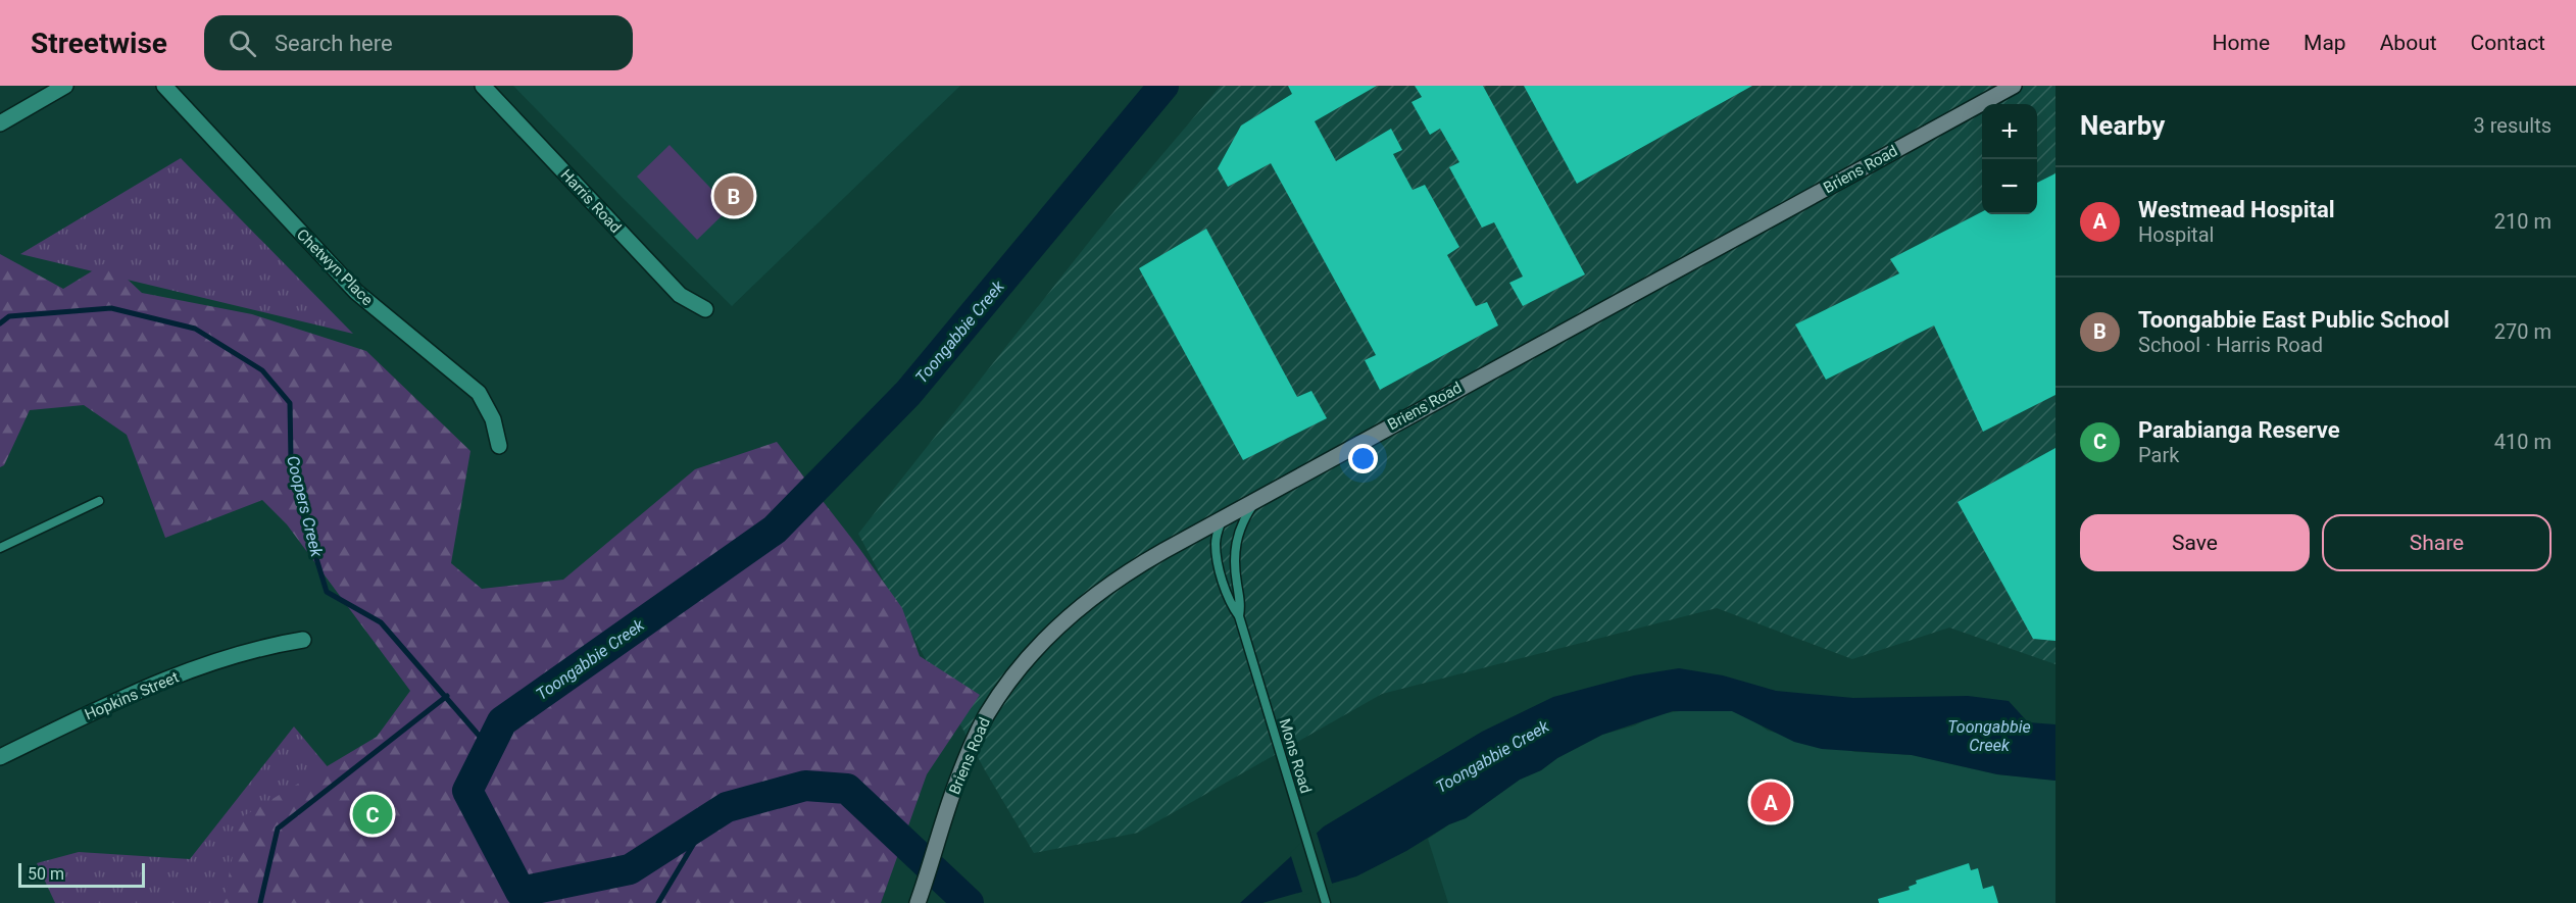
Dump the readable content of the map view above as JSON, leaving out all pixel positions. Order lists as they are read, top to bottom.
{
  "streets": {
    "street": [
      "Briens Road",
      "Harris Road",
      "Chetwyn Place",
      "Hopkins Street"
    ],
    "lane": ["Mons Road"]
  },
  "crossings": [
    ["Briens Road", "Mons Road"]
  ],
  "water": ["Toongabbie Creek", "Coopers Creek"],
  "scale_bar": "50 m",
  "page": {
    "header": "Streetwise",
    "search": "Search here",
    "nav": [
      "Home",
      "Map",
      "About",
      "Contact"
    ],
    "heading": ["Nearby", "3 results"],
    "map_buttons": ["+", "−"],
    "list": [
      {
        "mark": "A",
        "name": "Westmead Hospital",
        "note": "Hospital",
        "value": "210 m"
      },
      {
        "mark": "B",
        "name": "Toongabbie East Public School",
        "note": "School · Harris Road",
        "value": "270 m"
      },
      {
        "mark": "C",
        "name": "Parabianga Reserve",
        "note": "Park",
        "value": "410 m"
      }
    ],
    "pins": ["B", "A", "C"],
    "buttons": ["Save", "Share"],
    "scale": "50 m"
  }
}
